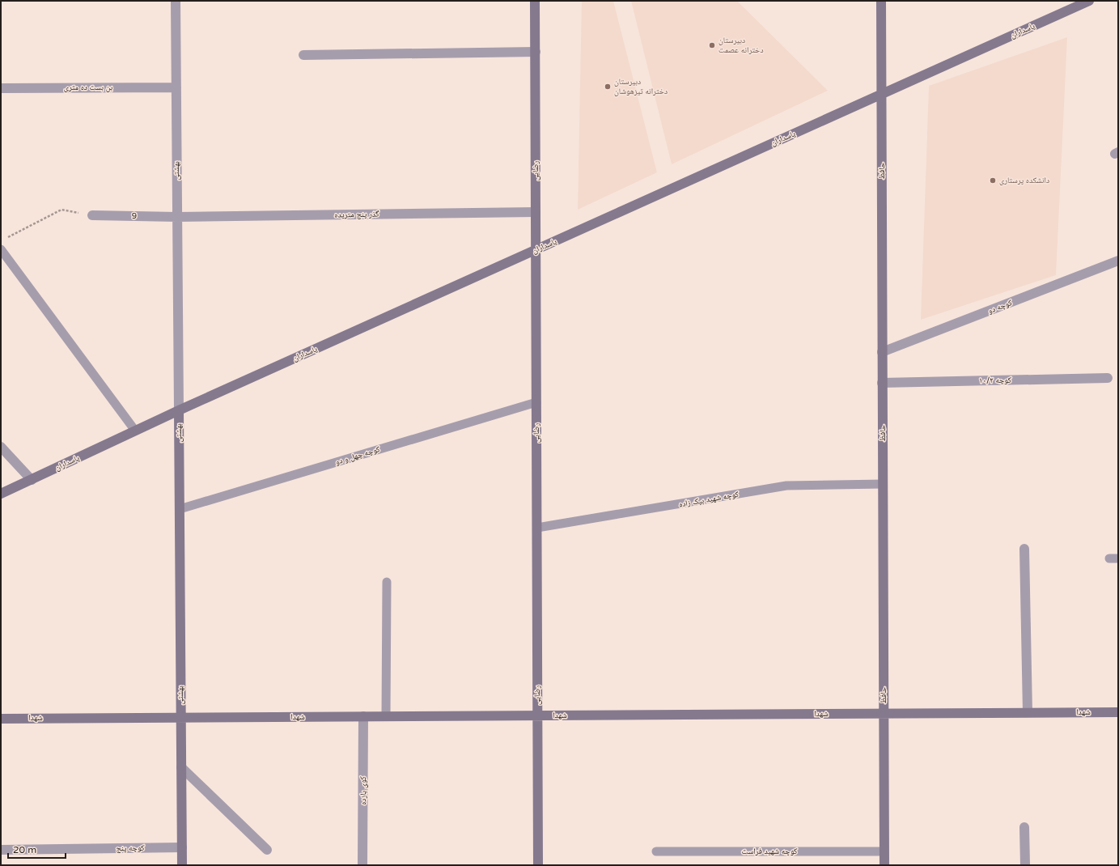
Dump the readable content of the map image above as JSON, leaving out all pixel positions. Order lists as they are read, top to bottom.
{
  "streets": {
    "street": [
      "پاسداران",
      "بن بست ده متری",
      "بهشتی",
      "رضایی",
      "حافظ",
      "گذر پنج متریده",
      "9",
      "کوچه دو",
      "کوچه ۱۰/۲",
      "شهدا",
      "کوی یازده",
      "کوچه پنج"
    ],
    "lane": ["کوچه چهل و دو", "کوچه شهید بیک زاده", "کوچه شهید فراست"]
  },
  "crossings": [
    ["پاسداران", "بهشتی"],
    ["پاسداران", "رضایی"],
    ["پاسداران", "حافظ"],
    ["بن بست ده متری", "بهشتی"],
    ["بهشتی", "گذر پنج متریده"],
    ["بهشتی", "9"],
    ["بهشتی", "کوچه چهل و دو"],
    ["بهشتی", "شهدا"],
    ["بهشتی", "کوچه پنج"],
    ["رضایی", "گذر پنج متریده"],
    ["رضایی", "کوچه چهل و دو"],
    ["رضایی", "کوچه شهید بیک زاده"],
    ["رضایی", "شهدا"],
    ["حافظ", "کوچه دو"],
    ["حافظ", "کوچه ۱۰/۲"],
    ["حافظ", "کوچه شهید بیک زاده"],
    ["حافظ", "شهدا"],
    ["حافظ", "کوچه شهید فراست"],
    ["گذر پنج متریده", "9"],
    ["شهدا", "کوی یازده"]
  ],
  "places": ["دبیرستان دخترانه عصمت", "دبیرستان دخترانه تیزهوشان", "دانشکده پرستاری"],
  "scale_bar": "20 m"
}
